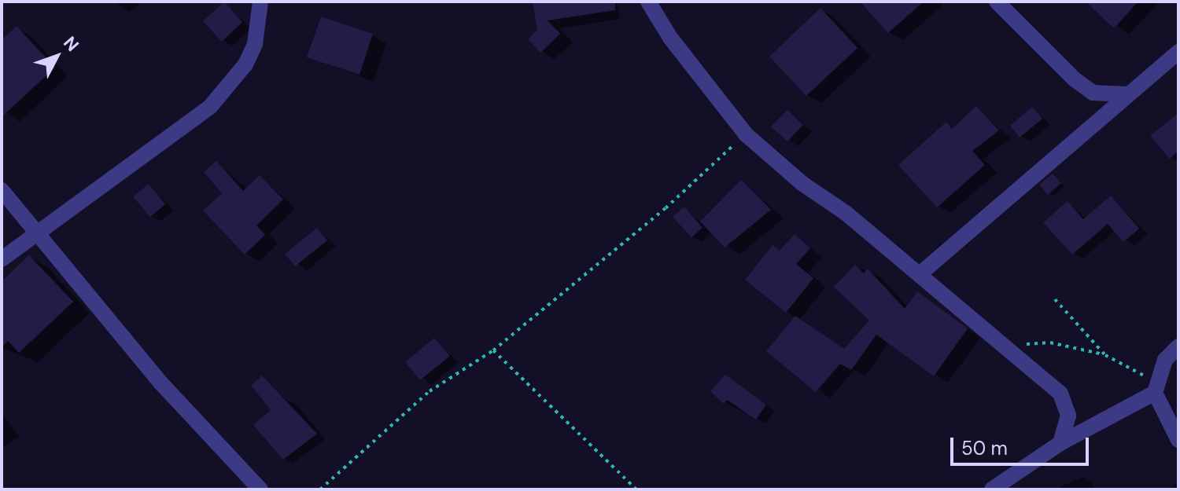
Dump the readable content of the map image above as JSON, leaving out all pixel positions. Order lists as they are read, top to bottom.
{
  "scale_bar": "50 m",
  "north": "top right"
}
